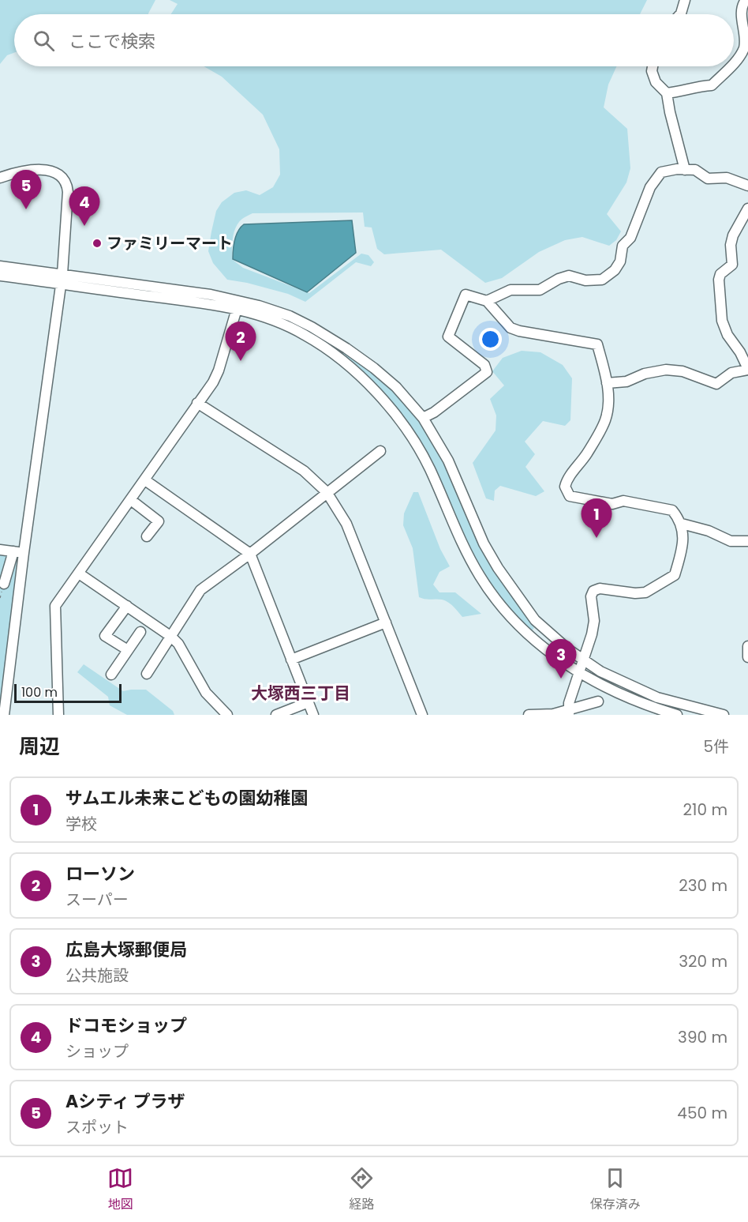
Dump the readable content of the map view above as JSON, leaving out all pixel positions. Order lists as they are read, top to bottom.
{
  "districts": ["大塚西三丁目"],
  "places": ["ファミリーマート"],
  "scale_bar": "100 m",
  "page": {
    "search": "ここで検索",
    "pins": [
      "5",
      "4",
      "2",
      "1",
      "3"
    ],
    "scale": "100 m",
    "heading": ["周辺", "5件"],
    "list": [
      {
        "mark": "1",
        "name": "サムエル未来こどもの園幼稚園",
        "note": "学校",
        "value": "210 m"
      },
      {
        "mark": "2",
        "name": "ローソン",
        "note": "スーパー",
        "value": "230 m"
      },
      {
        "mark": "3",
        "name": "広島大塚郵便局",
        "note": "公共施設",
        "value": "320 m"
      },
      {
        "mark": "4",
        "name": "ドコモショップ",
        "note": "ショップ",
        "value": "390 m"
      },
      {
        "mark": "5",
        "name": "Aシティ プラザ",
        "note": "スポット",
        "value": "450 m"
      }
    ],
    "nav": ["地図", "経路", "保存済み"]
  }
}
